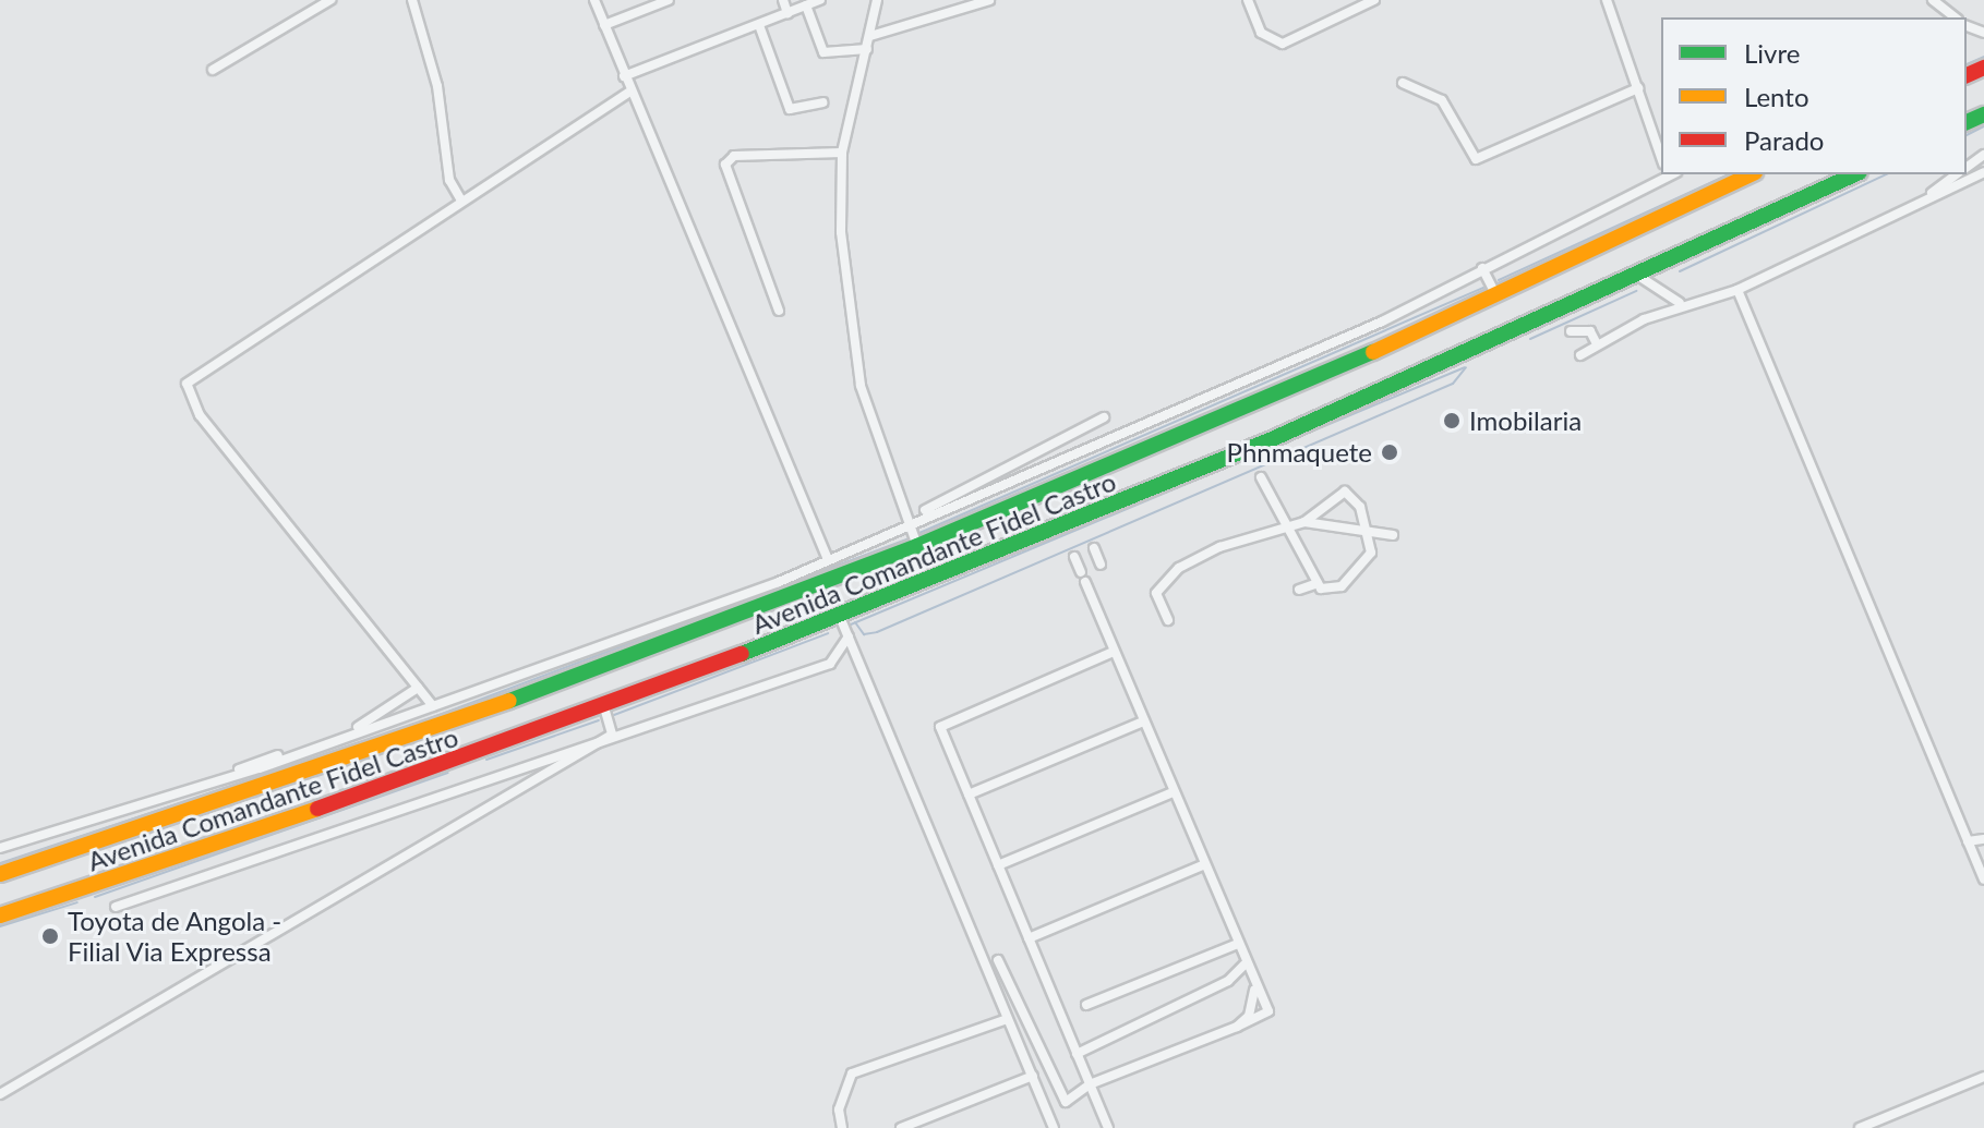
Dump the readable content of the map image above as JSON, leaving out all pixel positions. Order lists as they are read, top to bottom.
{
  "streets": {
    "highway": ["Avenida Comandante Fidel Castro"]
  },
  "places": ["Imobilaria", "Phnmaquete", "Toyota de Angola - Filial Via Expressa"],
  "legend": ["Livre", "Lento", "Parado"]
}
